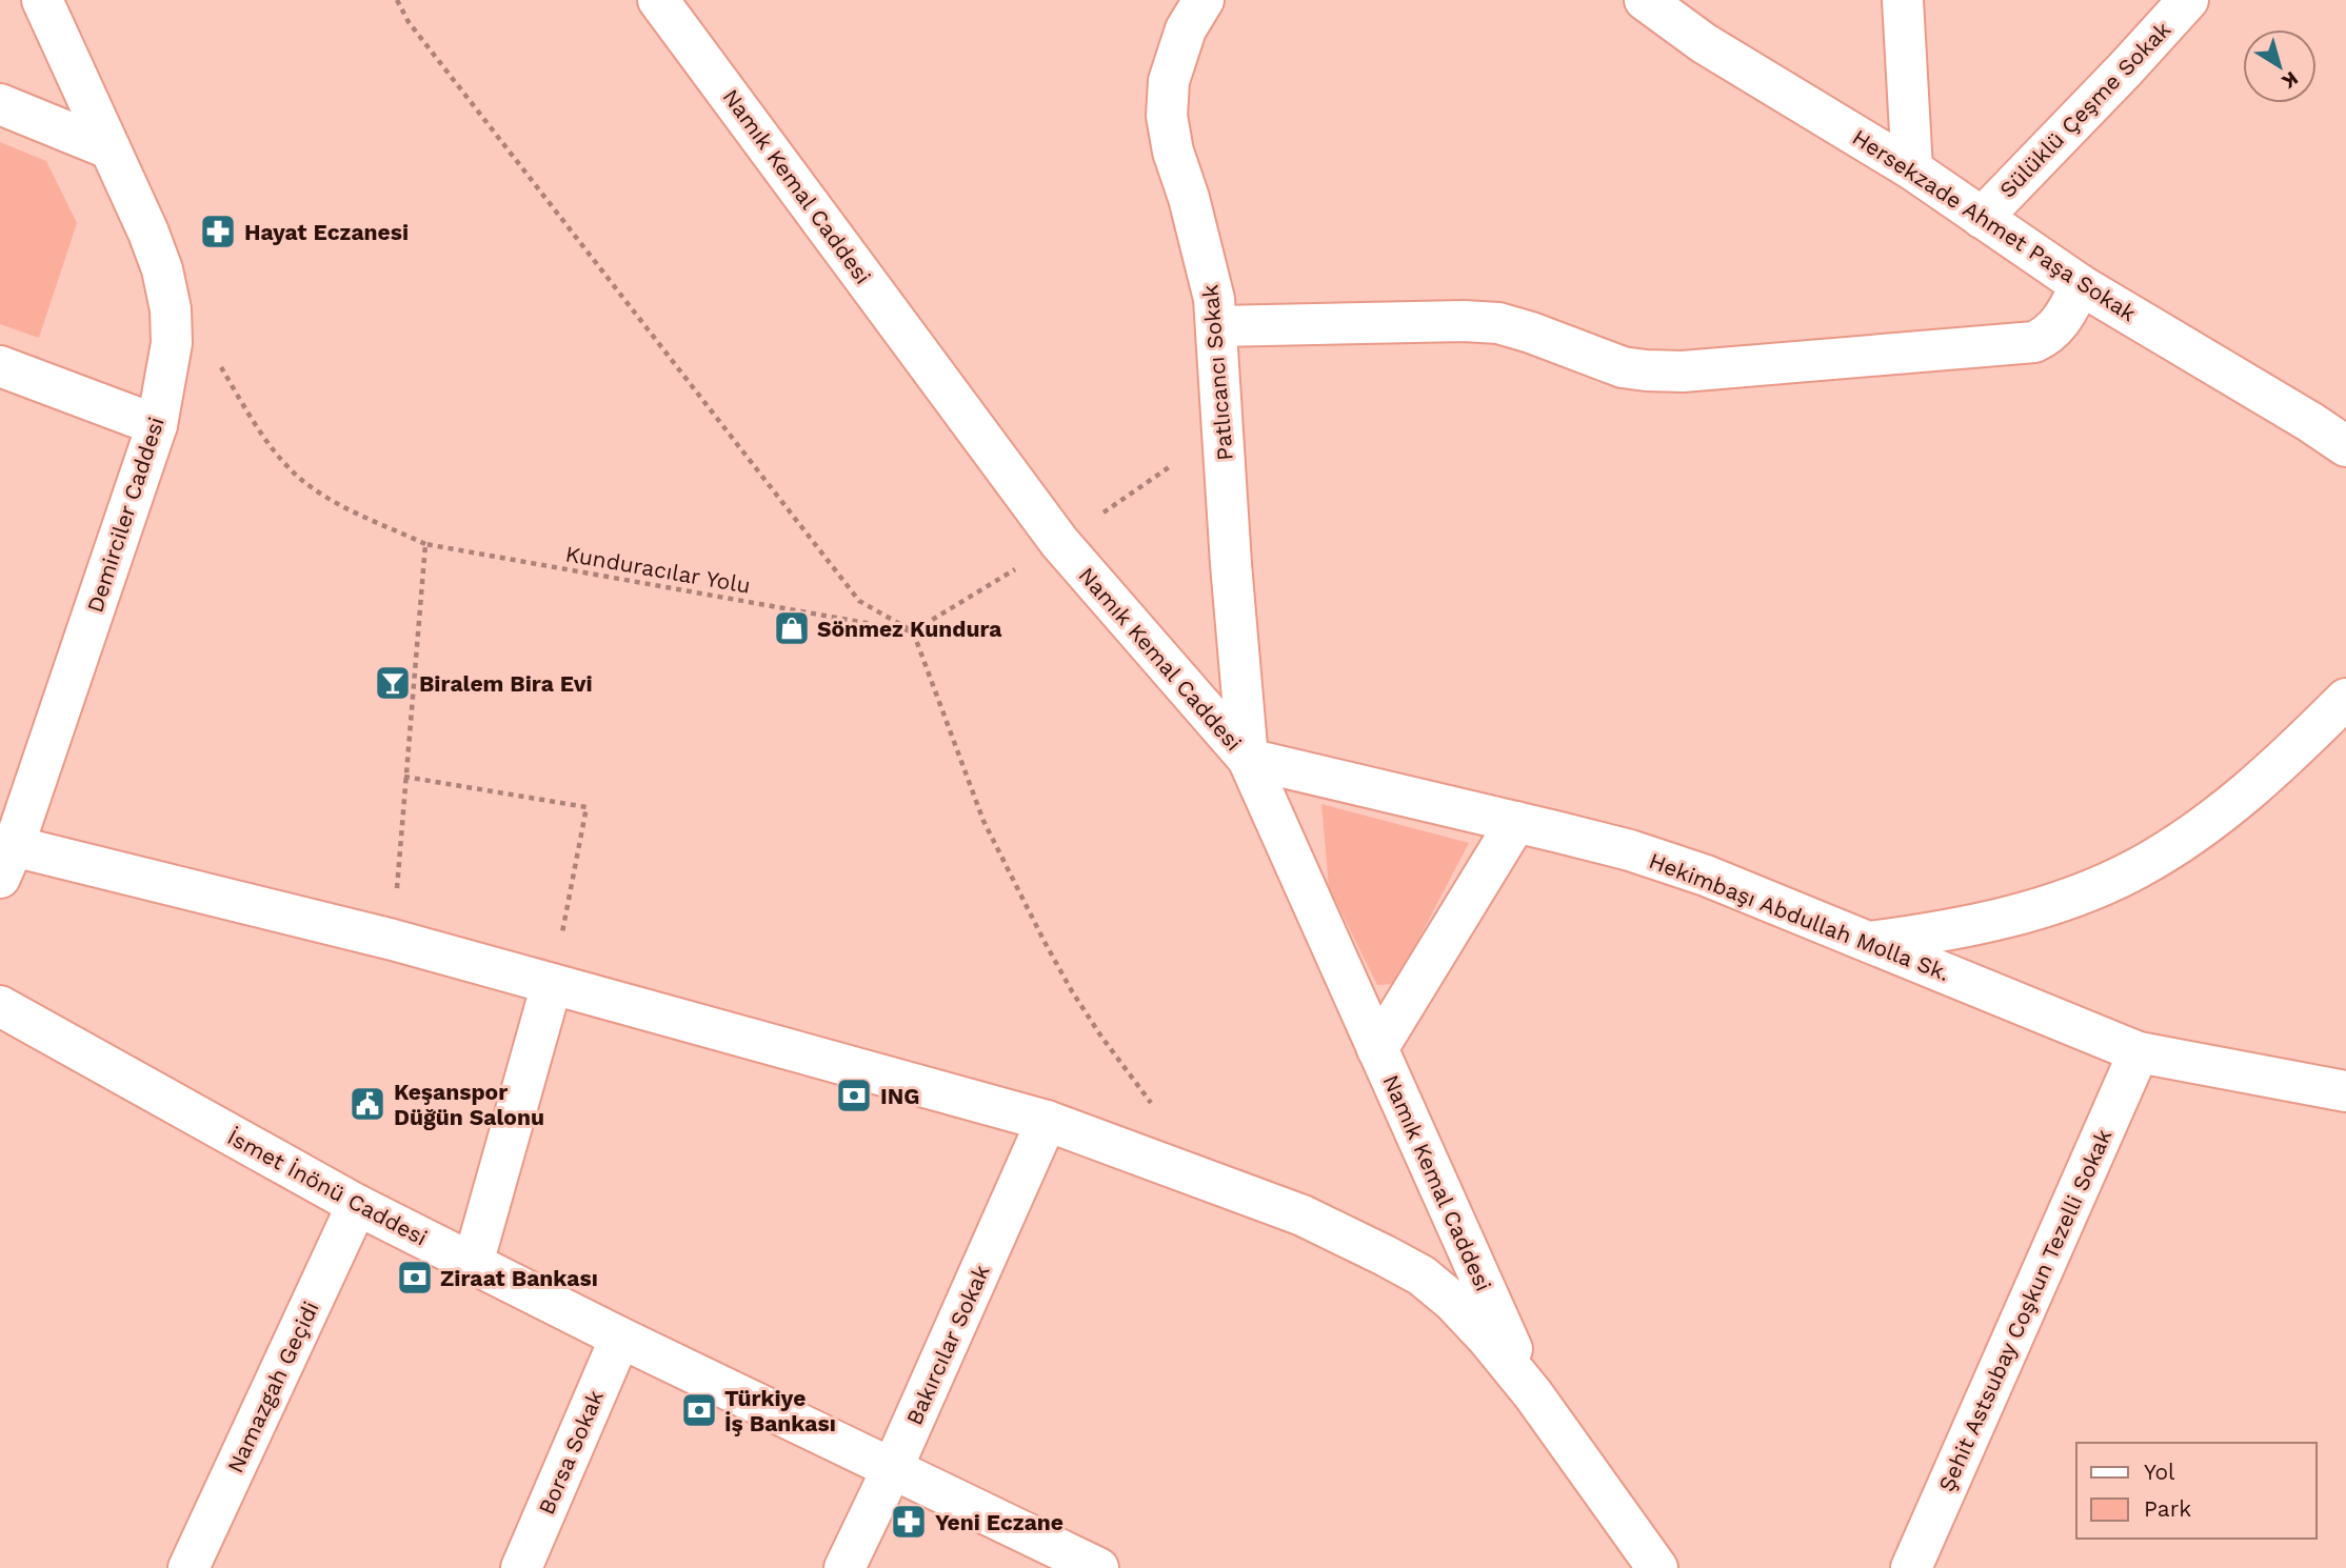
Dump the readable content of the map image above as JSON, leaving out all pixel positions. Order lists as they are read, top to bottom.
{
  "streets": {
    "street": [
      "Sülüklü Çeşme Sokak",
      "Namık Kemal Caddesi",
      "Hersekzade Ahmet Paşa Sokak",
      "Patlıcancı Sokak",
      "Demirciler Caddesi",
      "Hekimbaşı Abdullah Molla Sk.",
      "İsmet İnönü Caddesi",
      "Şehit Astsubay Coşkun Tezelli Sokak",
      "Bakırcılar Sokak",
      "Namazgah Geçidi",
      "Borsa Sokak"
    ],
    "path": ["Kunduracılar Yolu"]
  },
  "crossings": [
    ["Sülüklü Çeşme Sokak", "Hersekzade Ahmet Paşa Sokak"],
    ["Namık Kemal Caddesi", "Patlıcancı Sokak"],
    ["Namık Kemal Caddesi", "Hekimbaşı Abdullah Molla Sk."],
    ["Patlıcancı Sokak", "Hekimbaşı Abdullah Molla Sk."],
    ["Hekimbaşı Abdullah Molla Sk.", "Şehit Astsubay Coşkun Tezelli Sokak"],
    ["İsmet İnönü Caddesi", "Bakırcılar Sokak"],
    ["İsmet İnönü Caddesi", "Namazgah Geçidi"],
    ["İsmet İnönü Caddesi", "Borsa Sokak"]
  ],
  "places": {
    "pharmacy": ["Hayat Eczanesi", "Yeni Eczane"],
    "shop": ["Sönmez Kundura"],
    "bar": ["Biralem Bira Evi"],
    "bank": ["ING", "Ziraat Bankası", "Türkiye İş Bankası"],
    "public building": ["Keşanspor Düğün Salonu"]
  },
  "legend": ["Yol", "Park"],
  "north": "bottom right"
}
